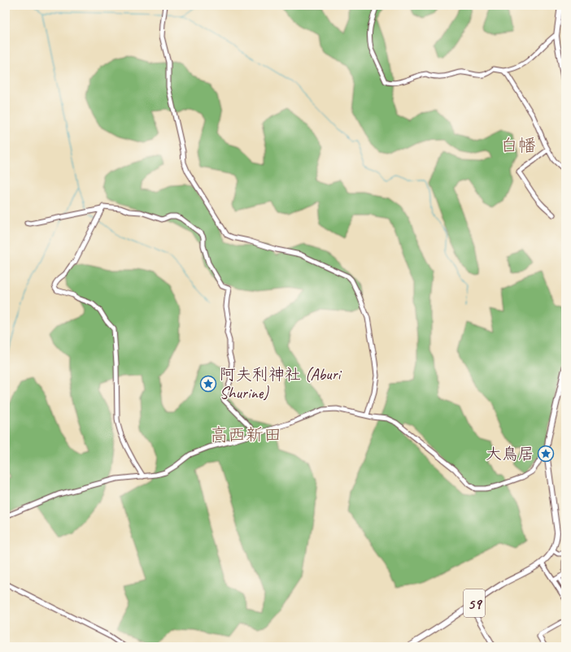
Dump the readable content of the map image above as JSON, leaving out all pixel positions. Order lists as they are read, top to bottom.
{
  "streets": {
    "main road": ["59"]
  },
  "districts": ["白幡", "高西新田"],
  "places": {
    "place": ["阿夫利神社 (Aburi Shurine)", "大鳥居"]
  }
}
